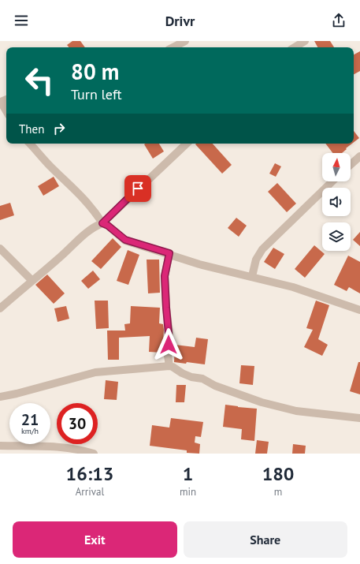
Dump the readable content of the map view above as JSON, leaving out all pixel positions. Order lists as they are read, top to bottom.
{
  "north": "top",
  "page": {
    "header": "Drivr",
    "turn": ["80 m", "Turn left"],
    "then": "Then",
    "speed": "21 km/h",
    "limit": "30",
    "eta": [
      "16:13",
      "Arrival",
      "1",
      "min",
      "180",
      "m"
    ],
    "buttons": ["Exit", "Share"]
  }
}
